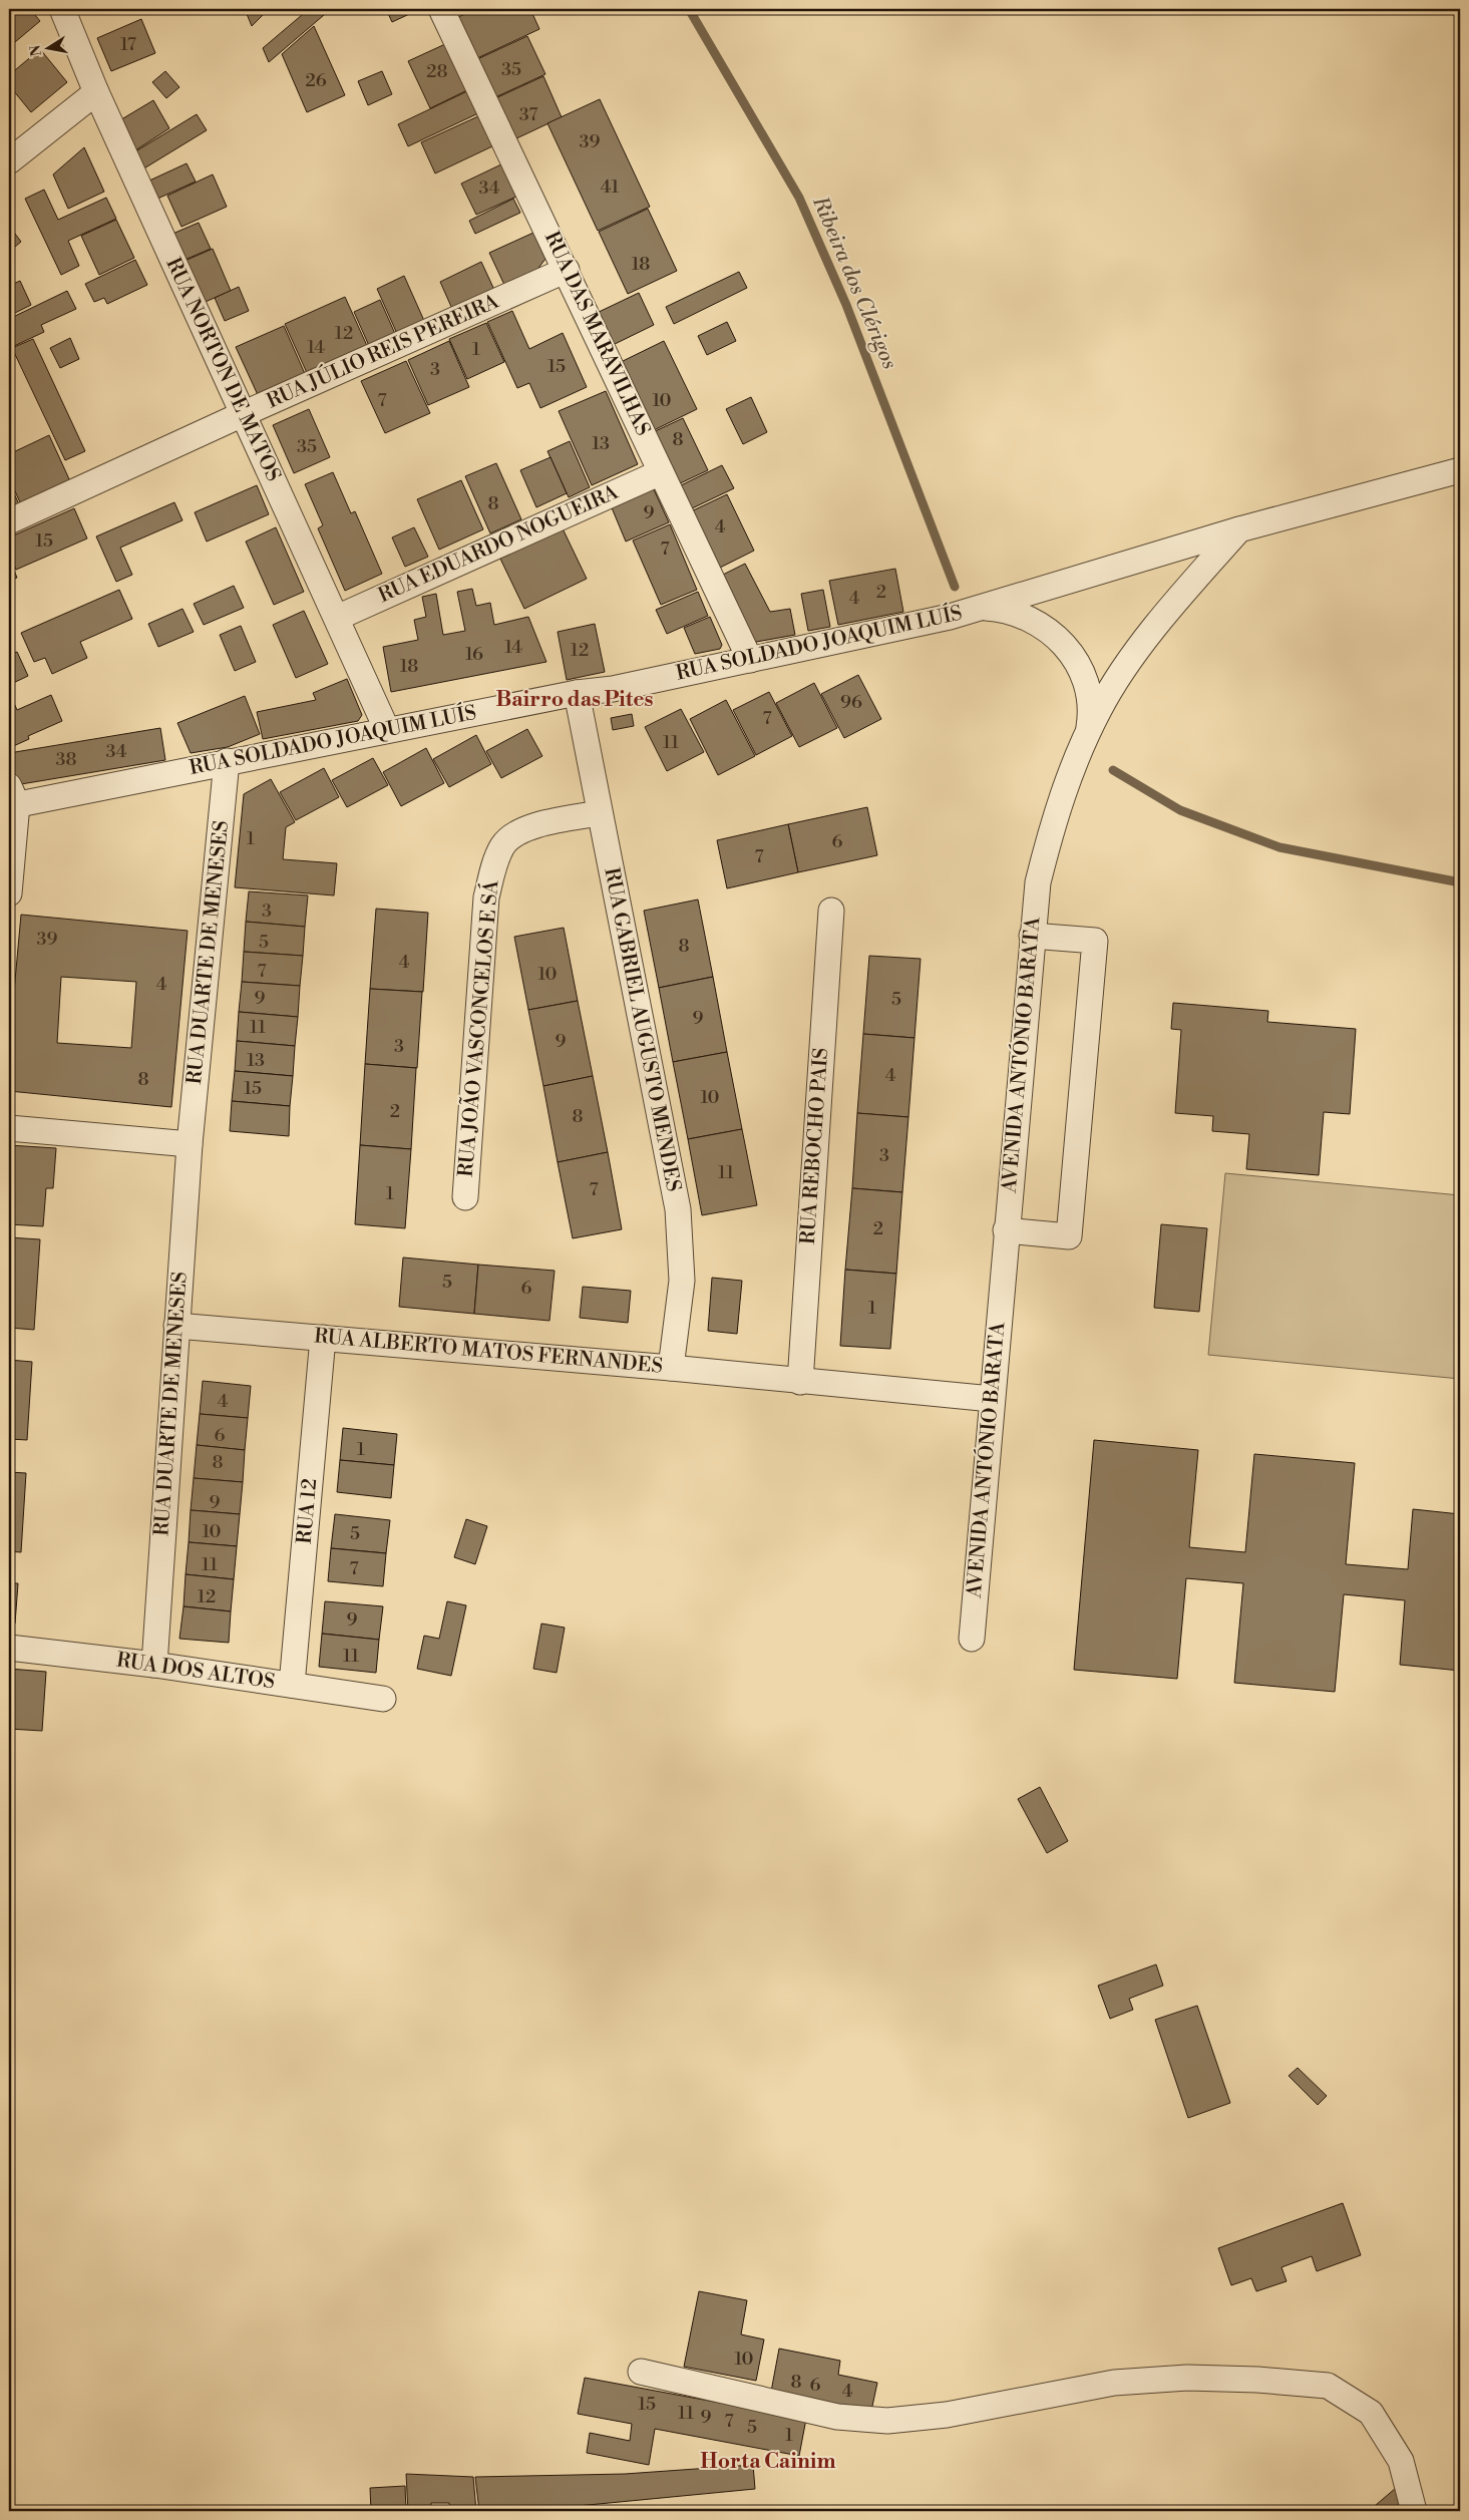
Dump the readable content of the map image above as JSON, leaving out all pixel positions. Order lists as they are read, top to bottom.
{
  "streets": {
    "street": [
      "RUA DAS MARAVILHAS",
      "RUA JÚLIO REIS PEREIRA",
      "RUA NORTON DE MATOS",
      "RUA EDUARDO NOGUEIRA",
      "RUA SOLDADO JOAQUIM LUÍS",
      "RUA DUARTE DE MENESES",
      "RUA JOÃO VASCONCELOS E SÁ",
      "RUA GABRIEL AUGUSTO MENDES",
      "AVENIDA ANTÓNIO BARATA",
      "RUA REBOCHO PAIS",
      "RUA ALBERTO MATOS FERNANDES",
      "RUA 12",
      "RUA DOS ALTOS"
    ]
  },
  "crossings": [
    ["RUA DAS MARAVILHAS", "RUA JÚLIO REIS PEREIRA"],
    ["RUA DAS MARAVILHAS", "RUA EDUARDO NOGUEIRA"],
    ["RUA DAS MARAVILHAS", "RUA SOLDADO JOAQUIM LUÍS"],
    ["RUA JÚLIO REIS PEREIRA", "RUA NORTON DE MATOS"],
    ["RUA NORTON DE MATOS", "RUA EDUARDO NOGUEIRA"],
    ["RUA NORTON DE MATOS", "RUA SOLDADO JOAQUIM LUÍS"],
    ["RUA SOLDADO JOAQUIM LUÍS", "RUA DUARTE DE MENESES"],
    ["RUA SOLDADO JOAQUIM LUÍS", "RUA GABRIEL AUGUSTO MENDES"],
    ["RUA SOLDADO JOAQUIM LUÍS", "AVENIDA ANTÓNIO BARATA"],
    ["RUA DUARTE DE MENESES", "RUA ALBERTO MATOS FERNANDES"],
    ["RUA DUARTE DE MENESES", "RUA DOS ALTOS"],
    ["RUA JOÃO VASCONCELOS E SÁ", "RUA GABRIEL AUGUSTO MENDES"],
    ["RUA GABRIEL AUGUSTO MENDES", "RUA ALBERTO MATOS FERNANDES"],
    ["AVENIDA ANTÓNIO BARATA", "RUA ALBERTO MATOS FERNANDES"],
    ["RUA REBOCHO PAIS", "RUA ALBERTO MATOS FERNANDES"],
    ["RUA ALBERTO MATOS FERNANDES", "RUA 12"],
    ["RUA 12", "RUA DOS ALTOS"]
  ],
  "districts": ["Bairro das Pites", "Horta Cainim"],
  "water": ["Ribeira dos Clérigos"],
  "house_numbers": [
    "17",
    "35",
    "28",
    "26",
    "37",
    "39",
    "41",
    "34",
    "18",
    "12",
    "14",
    "1",
    "15",
    "3",
    "7",
    "10",
    "8",
    "13",
    "35",
    "8",
    "9",
    "4",
    "15",
    "7",
    "2",
    "4",
    "14",
    "12",
    "16",
    "18",
    "96",
    "7",
    "11",
    "34",
    "38",
    "1",
    "6",
    "7",
    "3",
    "39",
    "5",
    "8",
    "4",
    "7",
    "10",
    "4",
    "9",
    "5",
    "9",
    "11",
    "9",
    "3",
    "13",
    "4",
    "8",
    "15",
    "10",
    "2",
    "8",
    "3",
    "11",
    "7",
    "1",
    "2",
    "5",
    "6",
    "1",
    "4",
    "6",
    "1",
    "8",
    "9",
    "10",
    "5",
    "11",
    "7",
    "12",
    "9",
    "11",
    "10",
    "8",
    "6",
    "4",
    "15",
    "11",
    "9",
    "7",
    "5",
    "1"
  ],
  "north": "left"
}
